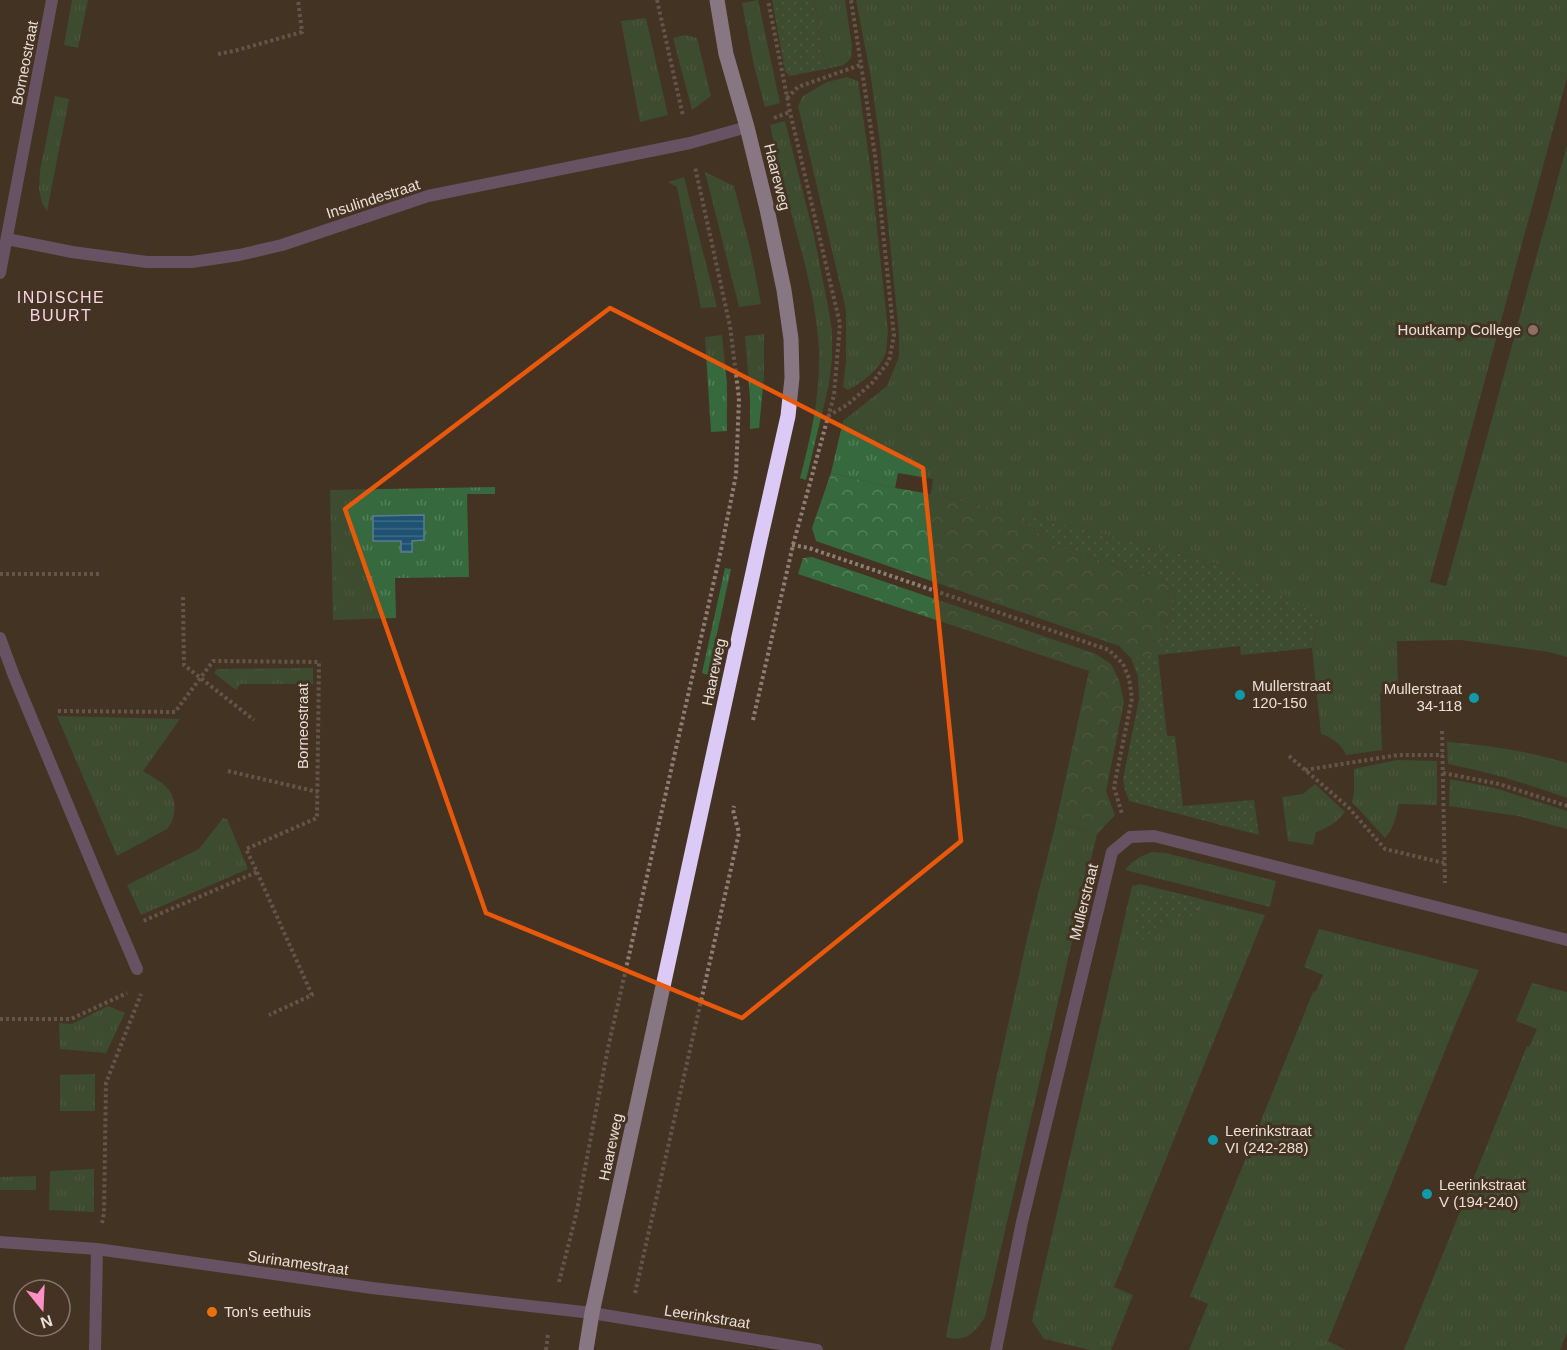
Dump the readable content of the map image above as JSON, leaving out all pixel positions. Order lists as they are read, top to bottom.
{
  "streets": {
    "main road": ["Haareweg"],
    "street": [
      "Borneostraat",
      "Insulindestraat",
      "Mullerstraat",
      "Surinamestraat",
      "Leerinkstraat"
    ]
  },
  "crossings": [
    ["Borneostraat", "Insulindestraat"],
    ["Haareweg", "Insulindestraat"],
    ["Haareweg", "Surinamestraat"],
    ["Haareweg", "Leerinkstraat"],
    ["Surinamestraat", "Leerinkstraat"]
  ],
  "districts": ["INDISCHE BUURT"],
  "places": [
    "Houtkamp College",
    "Mullerstraat 120-150",
    "Mullerstraat 34-118",
    "Leerinkstraat VI (242-288)",
    "Leerinkstraat V (194-240)",
    "Ton's eethuis"
  ],
  "north": "bottom"
}
